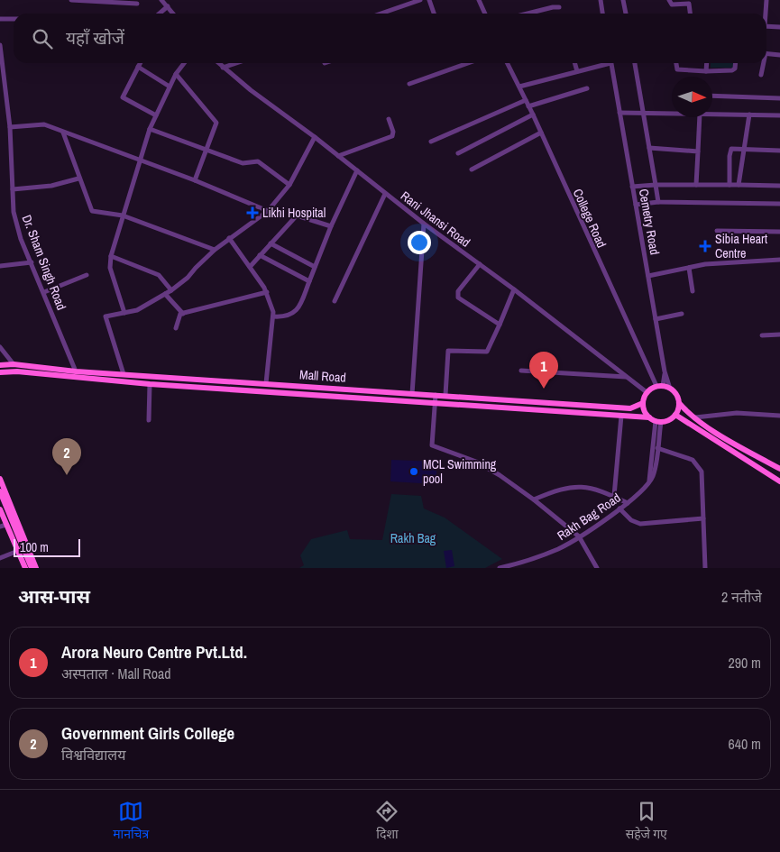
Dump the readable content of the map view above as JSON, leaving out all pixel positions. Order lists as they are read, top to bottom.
{
  "streets": {
    "main road": ["Mall Road"],
    "street": [
      "College Road",
      "Rani Jhansi Road",
      "Cemetry Road",
      "Dr. Sham Singh Road",
      "Rakh Bag Road"
    ]
  },
  "crossings": [
    ["College Road", "Rani Jhansi Road"],
    ["College Road", "Cemetry Road"],
    ["College Road", "Mall Road"],
    ["College Road", "Rakh Bag Road"],
    ["Rani Jhansi Road", "Cemetry Road"],
    ["Rani Jhansi Road", "Mall Road"],
    ["Rani Jhansi Road", "Rakh Bag Road"],
    ["Cemetry Road", "Mall Road"],
    ["Cemetry Road", "Rakh Bag Road"],
    ["Dr. Sham Singh Road", "Mall Road"],
    ["Mall Road", "Rakh Bag Road"]
  ],
  "parks": ["Rakh Bag"],
  "places": {
    "health": ["Likhi Hospital", "Sibia Heart Centre"],
    "other": ["MCL Swimming pool"]
  },
  "scale_bar": "100 m",
  "north": "right",
  "page": {
    "search": "यहाँ खोजें",
    "pins": ["1", "2"],
    "scale": "100 m",
    "heading": ["आस-पास", "2 नतीजे"],
    "list": [
      {
        "mark": "1",
        "name": "Arora Neuro Centre Pvt.Ltd.",
        "note": "अस्पताल · Mall Road",
        "value": "290 m"
      },
      {
        "mark": "2",
        "name": "Government Girls College",
        "note": "विश्वविद्यालय",
        "value": "640 m"
      }
    ],
    "nav": ["मानचित्र", "दिशा", "सहेजे गए"]
  }
}
